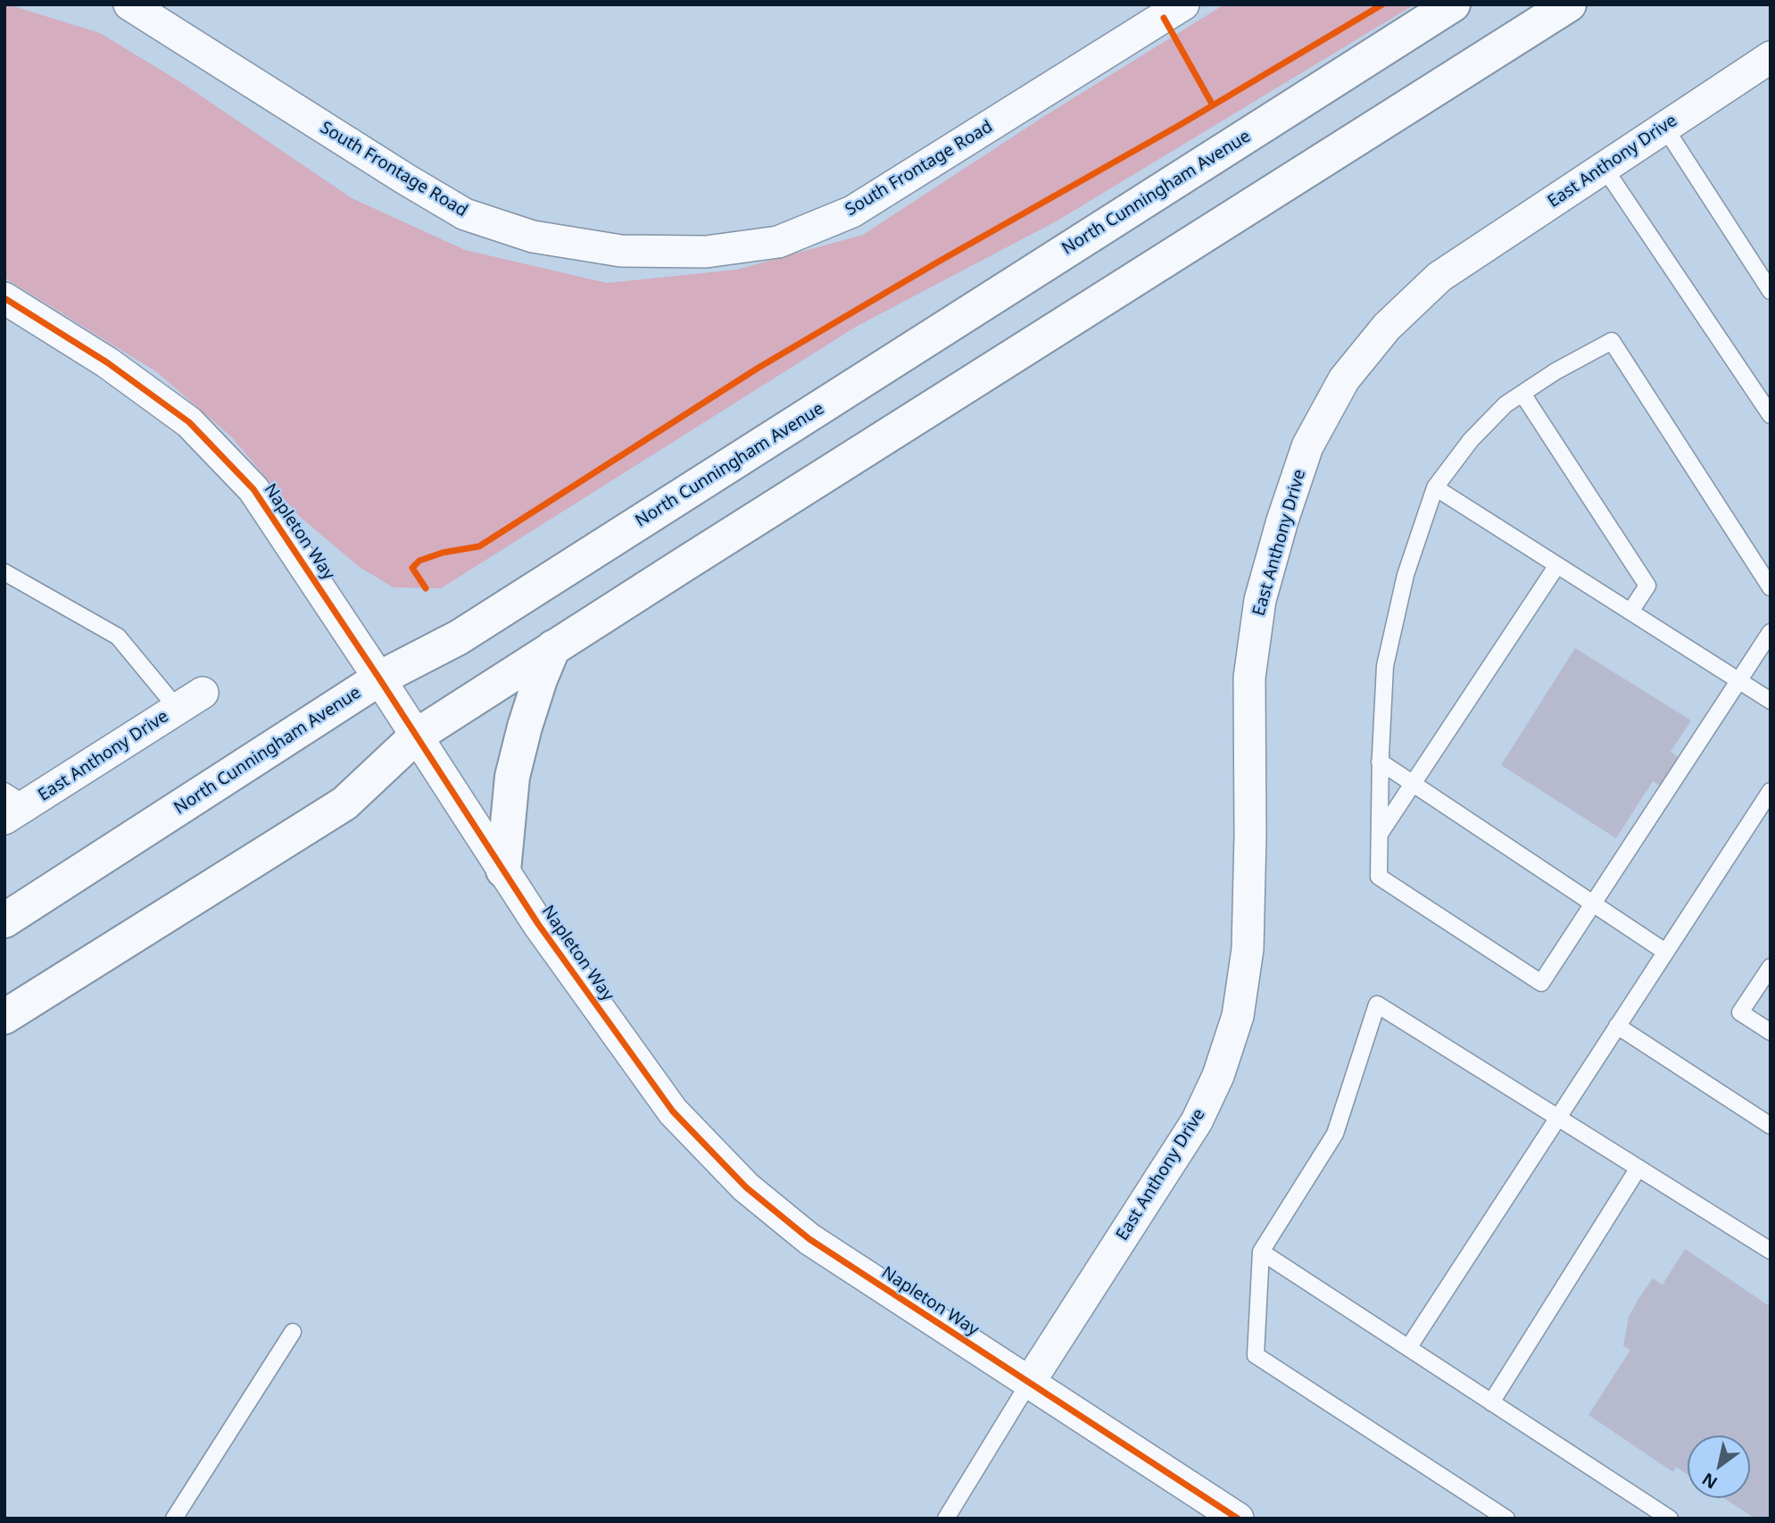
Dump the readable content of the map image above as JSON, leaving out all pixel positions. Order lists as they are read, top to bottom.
{
  "streets": {
    "main road": ["North Cunningham Avenue"],
    "street": ["East Anthony Drive", "South Frontage Road", "Napleton Way"]
  },
  "crossings": [
    ["East Anthony Drive", "Napleton Way"],
    ["North Cunningham Avenue", "Napleton Way"]
  ],
  "north": "bottom left"
}
